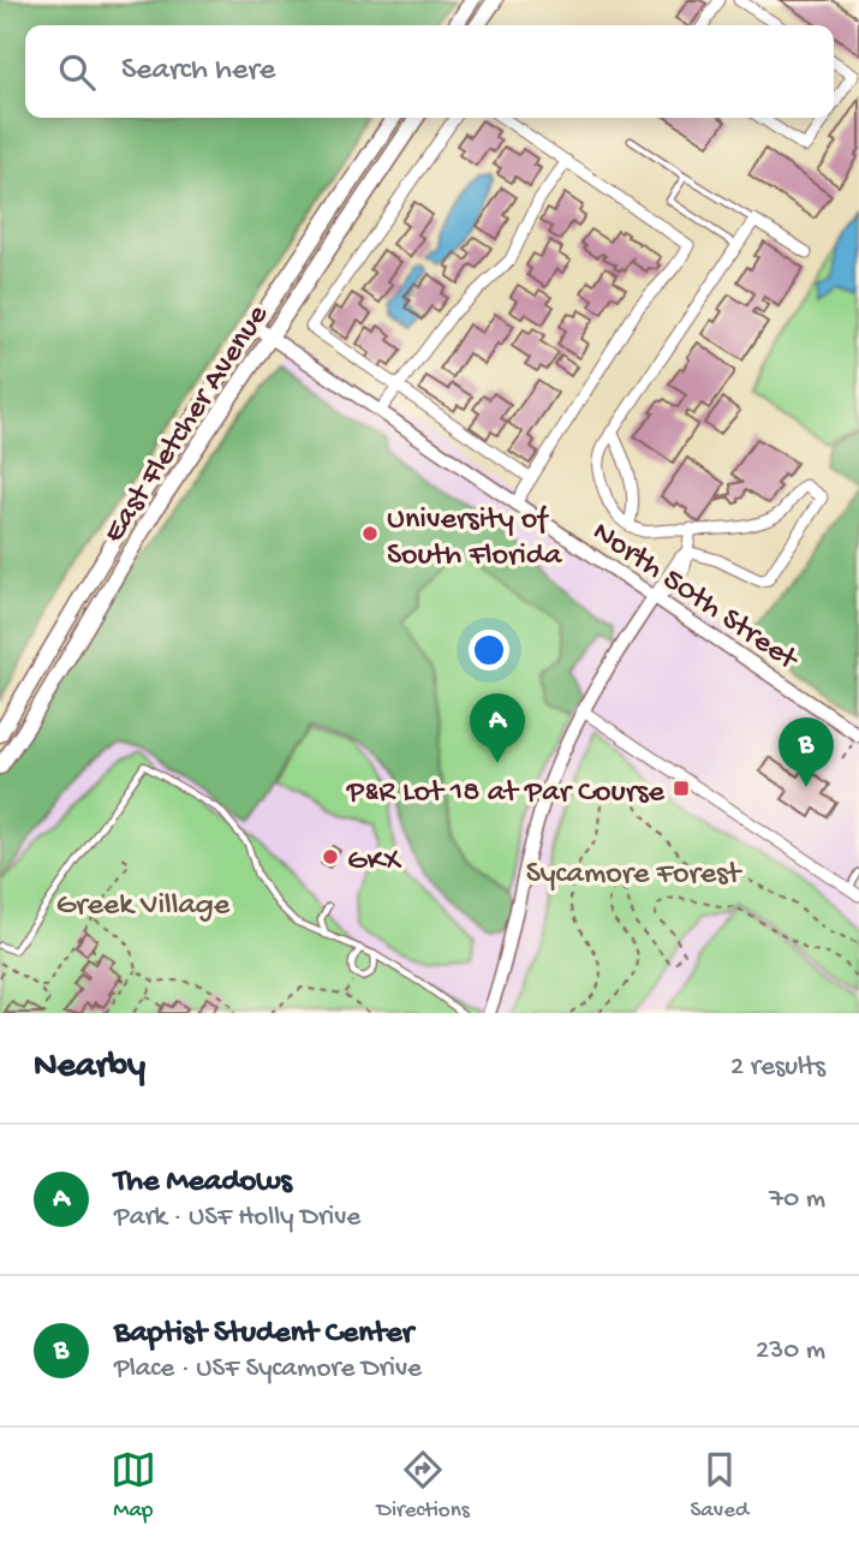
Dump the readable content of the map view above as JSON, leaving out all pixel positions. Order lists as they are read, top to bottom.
{
  "streets": {
    "main road": ["East Fletcher Avenue"],
    "street": ["North 50th Street"]
  },
  "crossings": [
    ["East Fletcher Avenue", "North 50th Street"]
  ],
  "parks": ["Sycamore Forest", "Greek Village"],
  "places": {
    "other": ["University of South Florida", "GKX"],
    "transit": ["P&R Lot 18 at Par Course"]
  },
  "page": {
    "search": "Search here",
    "pins": ["A", "B"],
    "heading": ["Nearby", "2 results"],
    "list": [
      {
        "mark": "A",
        "name": "The Meadows",
        "note": "Park · USF Holly Drive",
        "value": "70 m"
      },
      {
        "mark": "B",
        "name": "Baptist Student Center",
        "note": "Place · USF Sycamore Drive",
        "value": "230 m"
      }
    ],
    "nav": ["Map", "Directions", "Saved"]
  }
}
